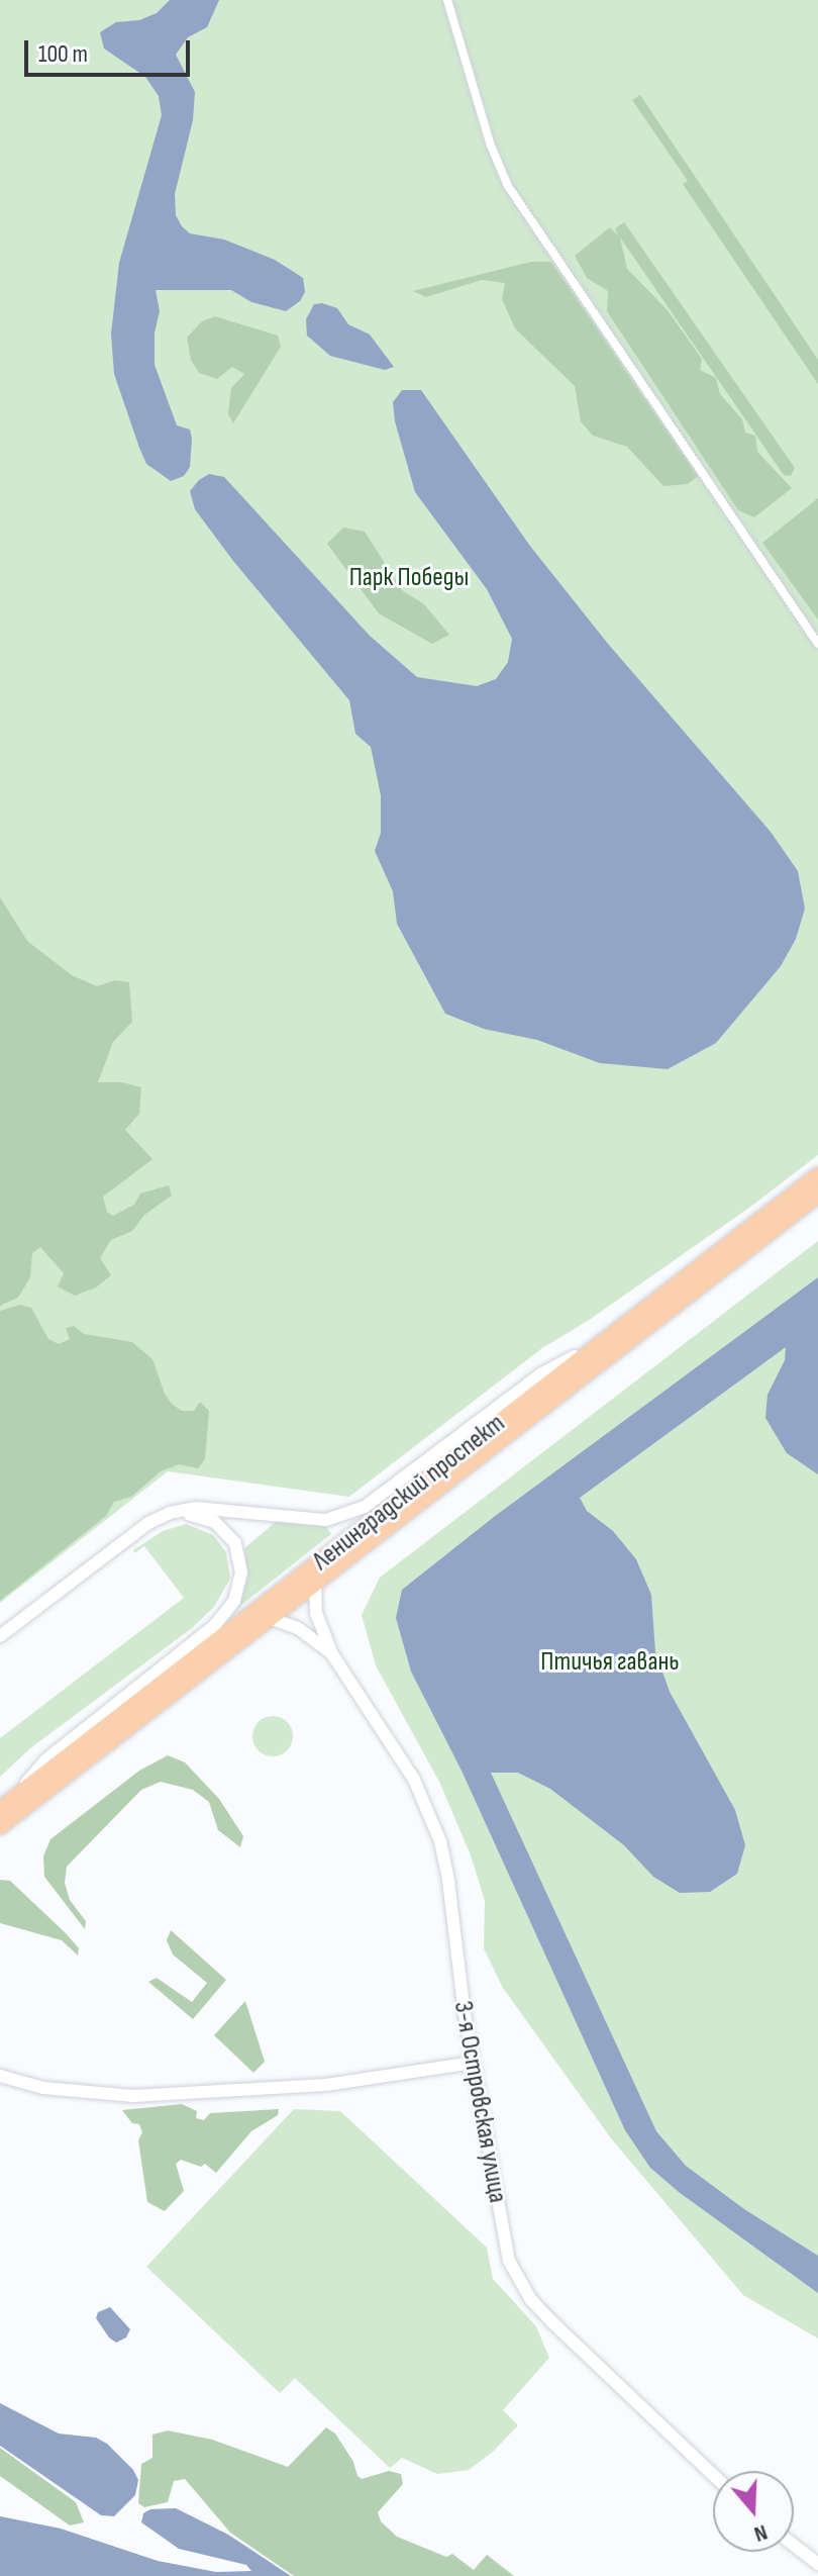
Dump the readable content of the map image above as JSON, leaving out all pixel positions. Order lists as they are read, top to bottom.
{
  "streets": {
    "main road": ["Ленинградский проспект"],
    "street": ["3-я Островская улица"]
  },
  "parks": ["Парк Победы", "Птичья гавань"],
  "scale_bar": "100 m",
  "north": "bottom"
}
